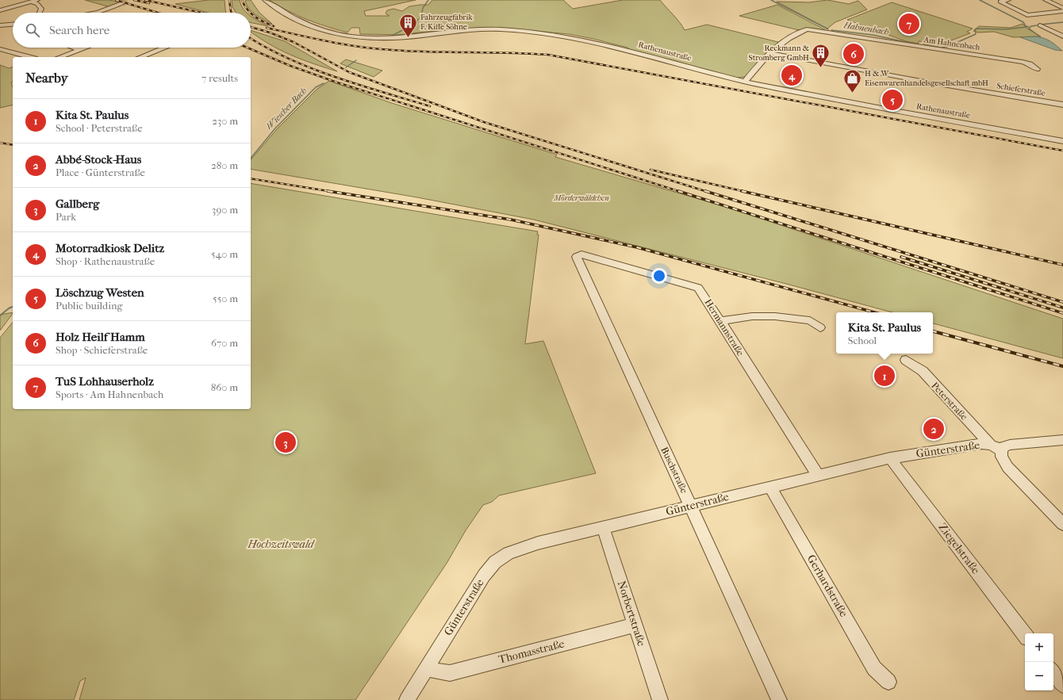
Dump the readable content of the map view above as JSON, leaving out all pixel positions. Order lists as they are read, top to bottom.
{
  "streets": {
    "street": [
      "Am Hahnenbach",
      "Rathenaustraße",
      "Schieferstraße",
      "Hermannstraße",
      "Peterstraße",
      "Günterstraße",
      "Buschstraße",
      "Ziegelstraße",
      "Gerhardstraße",
      "Norbertstraße",
      "Thomasstraße"
    ]
  },
  "crossings": [
    ["Am Hahnenbach", "Rathenaustraße"],
    ["Am Hahnenbach", "Schieferstraße"],
    ["Hermannstraße", "Günterstraße"],
    ["Hermannstraße", "Buschstraße"],
    ["Peterstraße", "Günterstraße"],
    ["Günterstraße", "Buschstraße"],
    ["Günterstraße", "Ziegelstraße"],
    ["Günterstraße", "Gerhardstraße"],
    ["Günterstraße", "Norbertstraße"],
    ["Günterstraße", "Thomasstraße"],
    ["Norbertstraße", "Thomasstraße"]
  ],
  "water": ["Hahnenbach", "Wiescher Bach"],
  "parks": ["Mörderwäldchen", "Hochzeitswald"],
  "places": {
    "building": ["Fahrzeugfabrik F. Kiffe Söhne", "Reckmann & Stromberg GmbH"],
    "shop": ["H & W Eisenwarenhandelsgesellschaft mbH"]
  },
  "page": {
    "pins": [
      "7",
      "6",
      "4",
      "5",
      "1",
      "2",
      "3"
    ],
    "search": "Search here",
    "heading": ["Nearby", "7 results"],
    "list": [
      {
        "mark": "1",
        "name": "Kita St. Paulus",
        "note": "School · Peterstraße",
        "value": "230 m"
      },
      {
        "mark": "2",
        "name": "Abbé-Stock-Haus",
        "note": "Place · Günterstraße",
        "value": "280 m"
      },
      {
        "mark": "3",
        "name": "Gallberg",
        "note": "Park",
        "value": "390 m"
      },
      {
        "mark": "4",
        "name": "Motorradkiosk Delitz",
        "note": "Shop · Rathenaustraße",
        "value": "540 m"
      },
      {
        "mark": "5",
        "name": "Löschzug Westen",
        "note": "Public building",
        "value": "550 m"
      },
      {
        "mark": "6",
        "name": "Holz Heilf Hamm",
        "note": "Shop · Schieferstraße",
        "value": "670 m"
      },
      {
        "mark": "7",
        "name": "TuS Lohhauserholz",
        "note": "Sports · Am Hahnenbach",
        "value": "860 m"
      }
    ],
    "popup": ["Kita St. Paulus", "School"],
    "map_buttons": ["+", "−"]
  }
}
